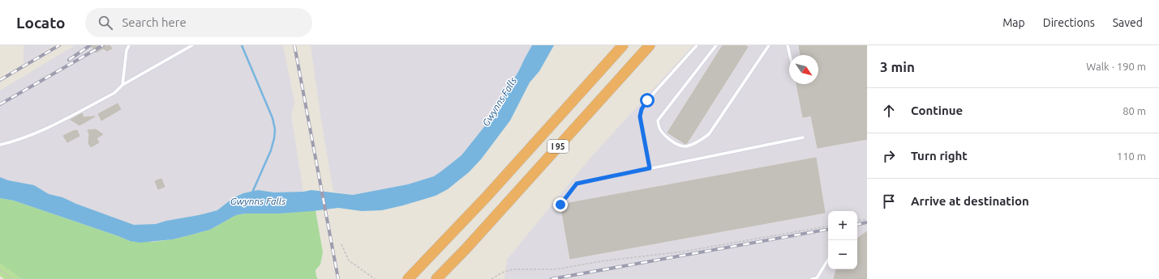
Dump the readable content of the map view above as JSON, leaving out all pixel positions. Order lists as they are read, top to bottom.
{
  "streets": {
    "highway": ["I 95"]
  },
  "water": ["Gwynns Falls"],
  "north": "bottom right",
  "page": {
    "header": "Locato",
    "search": "Search here",
    "nav": ["Map", "Directions", "Saved"],
    "heading": ["3 min", "Walk · 190 m"],
    "list": [
      ["Continue", "80 m"],
      ["Turn right", "110 m"],
      "Arrive at destination"
    ],
    "map_buttons": ["+", "−"]
  }
}
